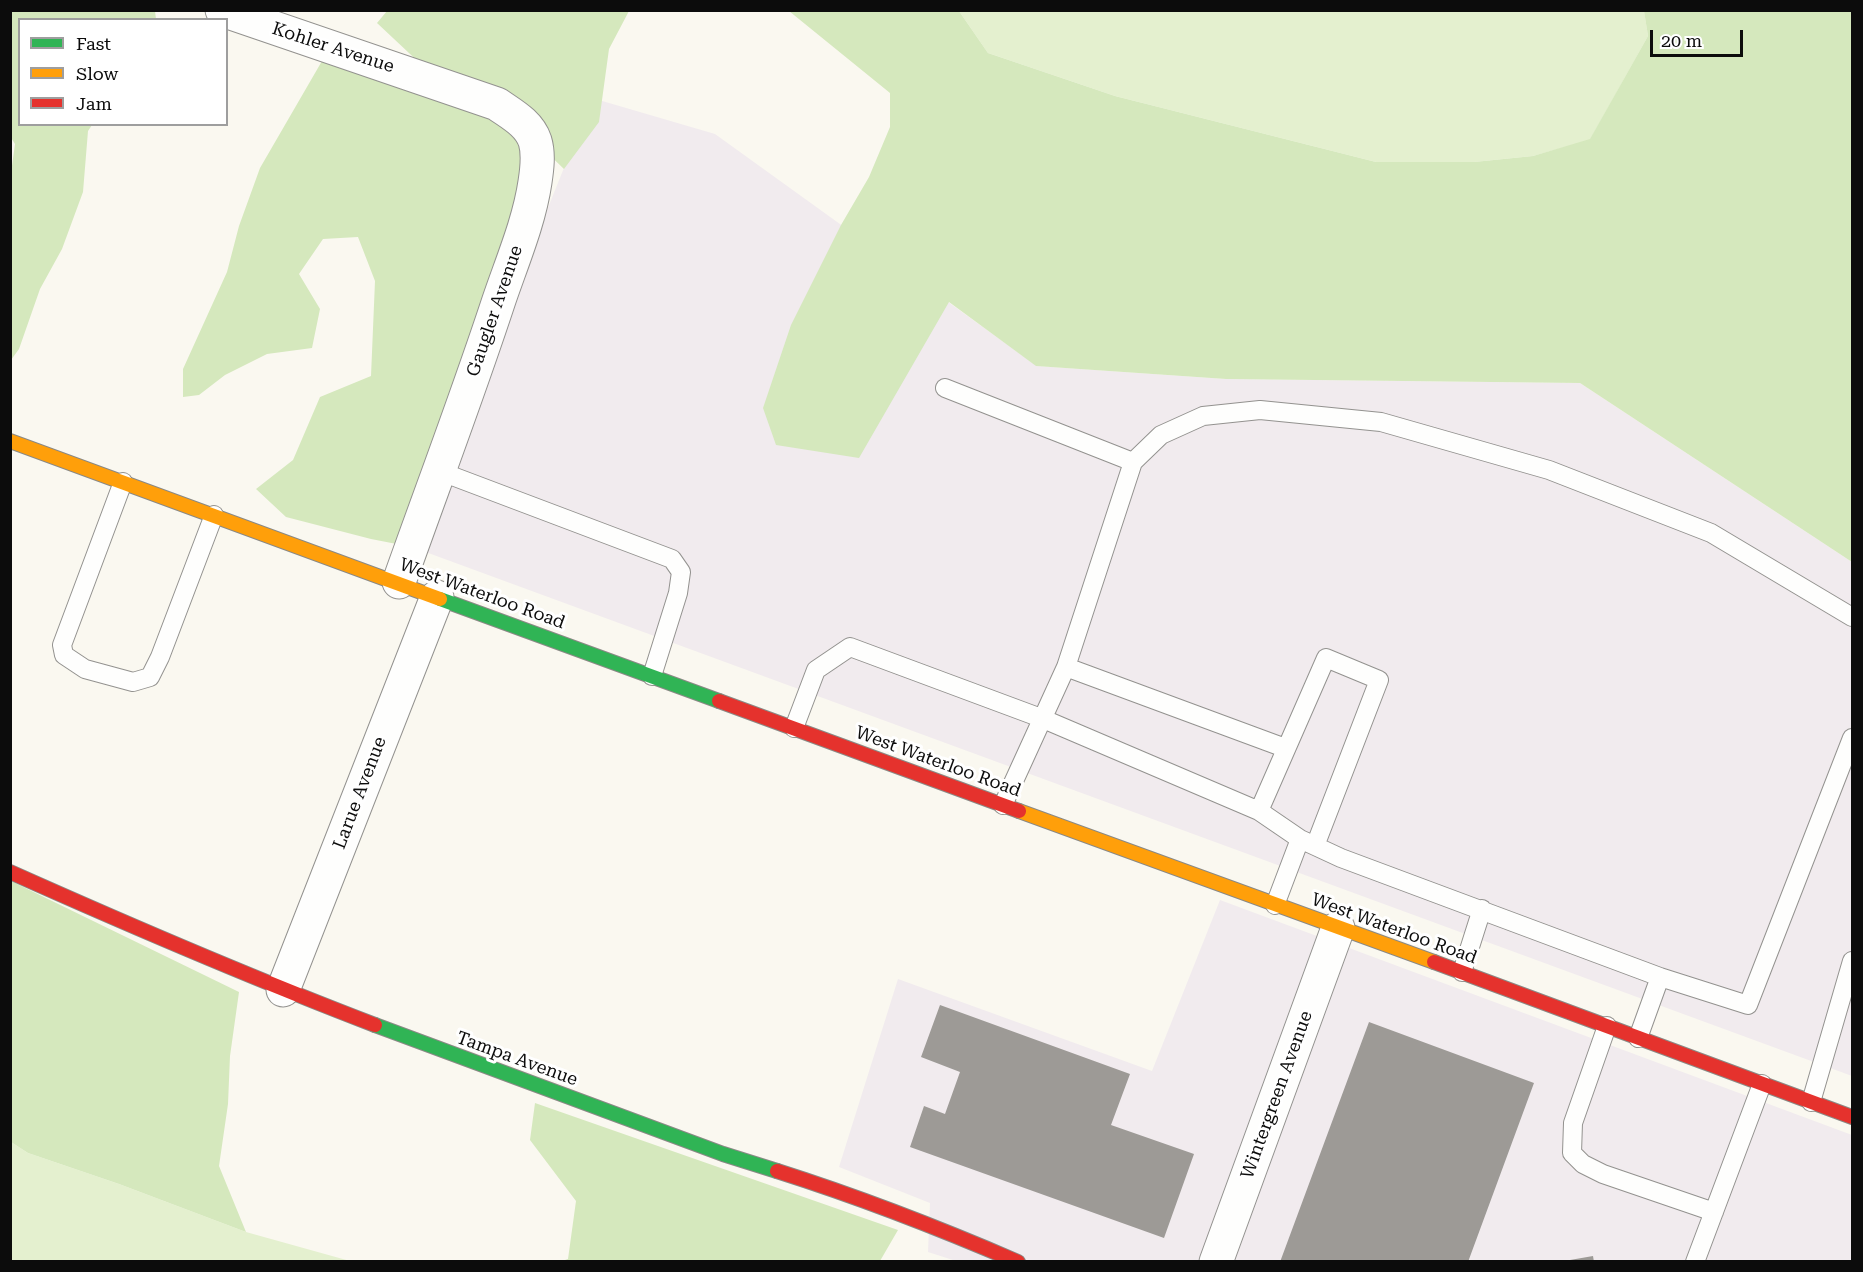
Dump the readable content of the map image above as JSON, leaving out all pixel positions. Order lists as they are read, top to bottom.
{
  "streets": {
    "main road": ["West Waterloo Road", "Tampa Avenue"],
    "street": [
      "Kohler Avenue",
      "Gaugler Avenue",
      "Larue Avenue",
      "Wintergreen Avenue"
    ]
  },
  "crossings": [
    ["Kohler Avenue", "Gaugler Avenue"],
    ["Gaugler Avenue", "West Waterloo Road"],
    ["West Waterloo Road", "Larue Avenue"],
    ["West Waterloo Road", "Wintergreen Avenue"],
    ["Larue Avenue", "Tampa Avenue"]
  ],
  "legend": ["Fast", "Slow", "Jam"],
  "scale_bar": "20 m"
}
